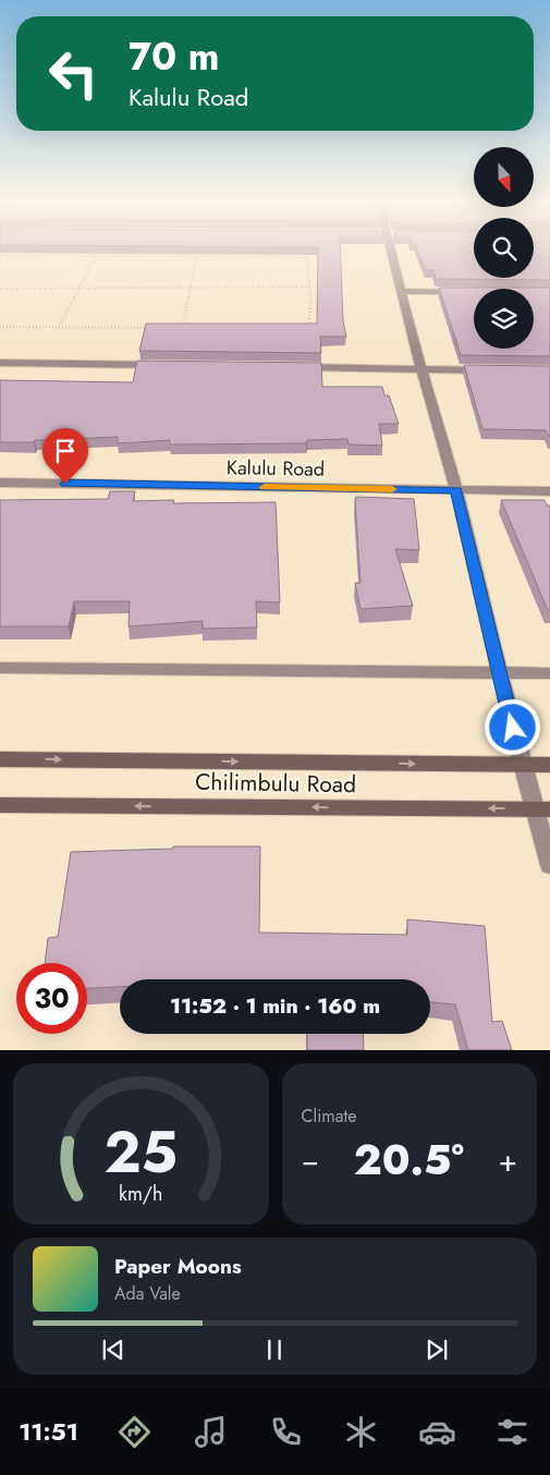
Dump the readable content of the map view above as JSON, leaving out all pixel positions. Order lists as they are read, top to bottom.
{
  "streets": {
    "main road": ["Chilimbulu Road"],
    "street": ["Kalulu Road"]
  },
  "north": "bottom",
  "page": {
    "turn": ["70 m", "Kalulu Road"],
    "limit": "30",
    "trip": "11:52 · 1 min · 160 m",
    "tile": "Climate",
    "heat": ["−", "20.5°", "+"],
    "song": ["Paper Moons", "Ada Vale"],
    "tabs": "11:51",
    "gauge": ["25", "km/h"]
  }
}
